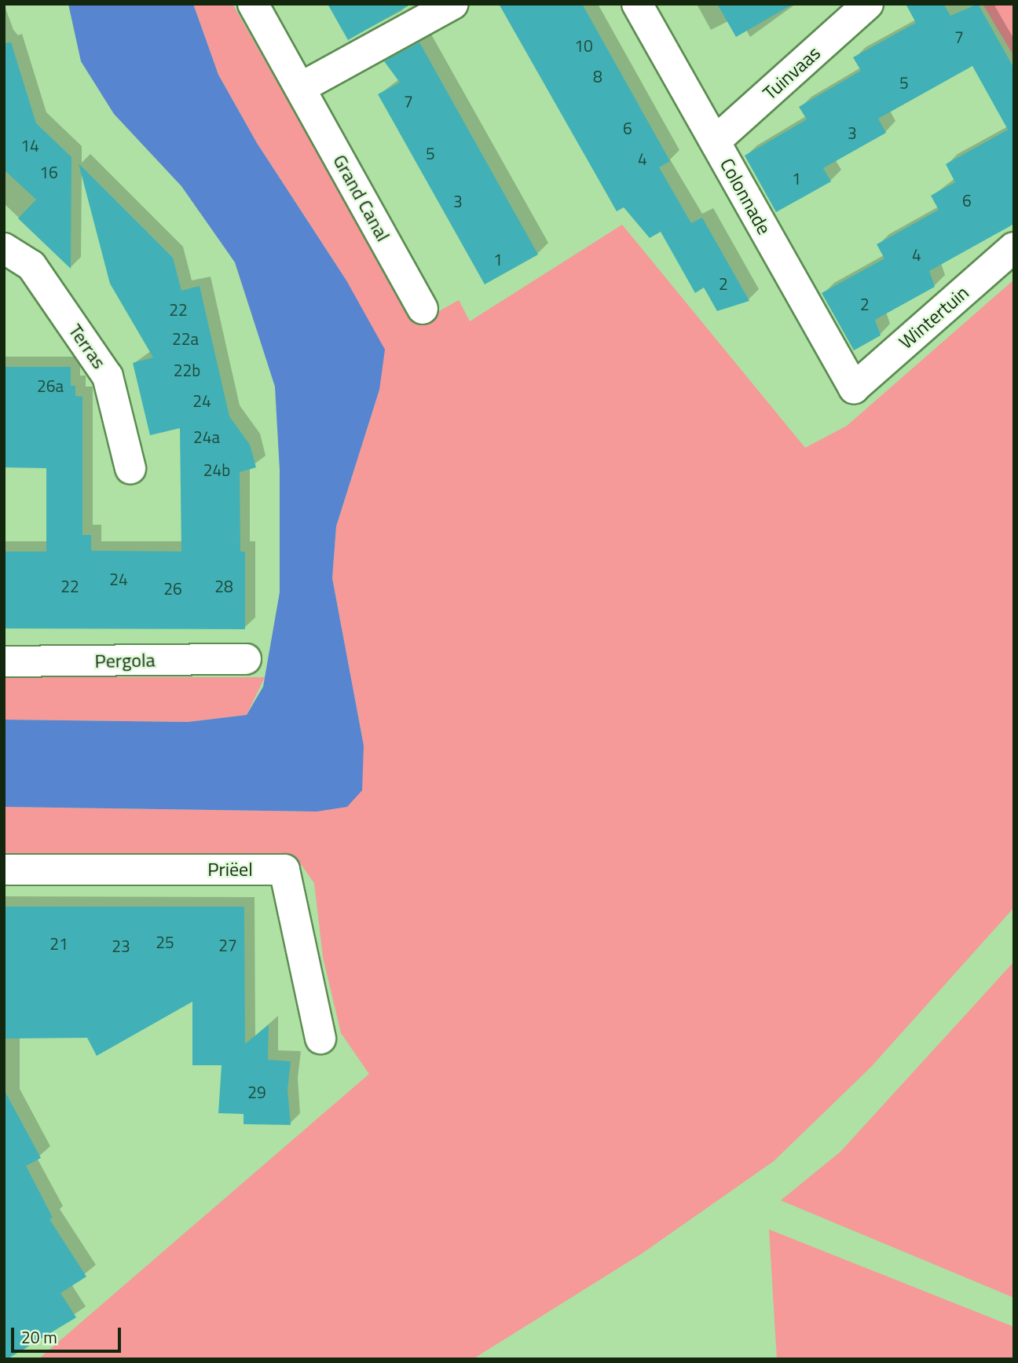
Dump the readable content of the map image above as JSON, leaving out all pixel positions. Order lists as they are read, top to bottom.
{
  "streets": {
    "street": [
      "Tuinvaas",
      "Colonnade",
      "Grand Canal",
      "Wintertuin",
      "Terras",
      "Pergola",
      "Priëel"
    ]
  },
  "crossings": [
    ["Tuinvaas", "Colonnade"],
    ["Colonnade", "Wintertuin"]
  ],
  "house_numbers": [
    "7",
    "10",
    "8",
    "5",
    "7",
    "6",
    "3",
    "14",
    "5",
    "4",
    "16",
    "1",
    "6",
    "3",
    "4",
    "1",
    "2",
    "2",
    "22",
    "22a",
    "22b",
    "26a",
    "24",
    "24a",
    "24b",
    "24",
    "22",
    "28",
    "26",
    "25",
    "21",
    "27",
    "23",
    "29"
  ],
  "scale_bar": "20 m"
}
